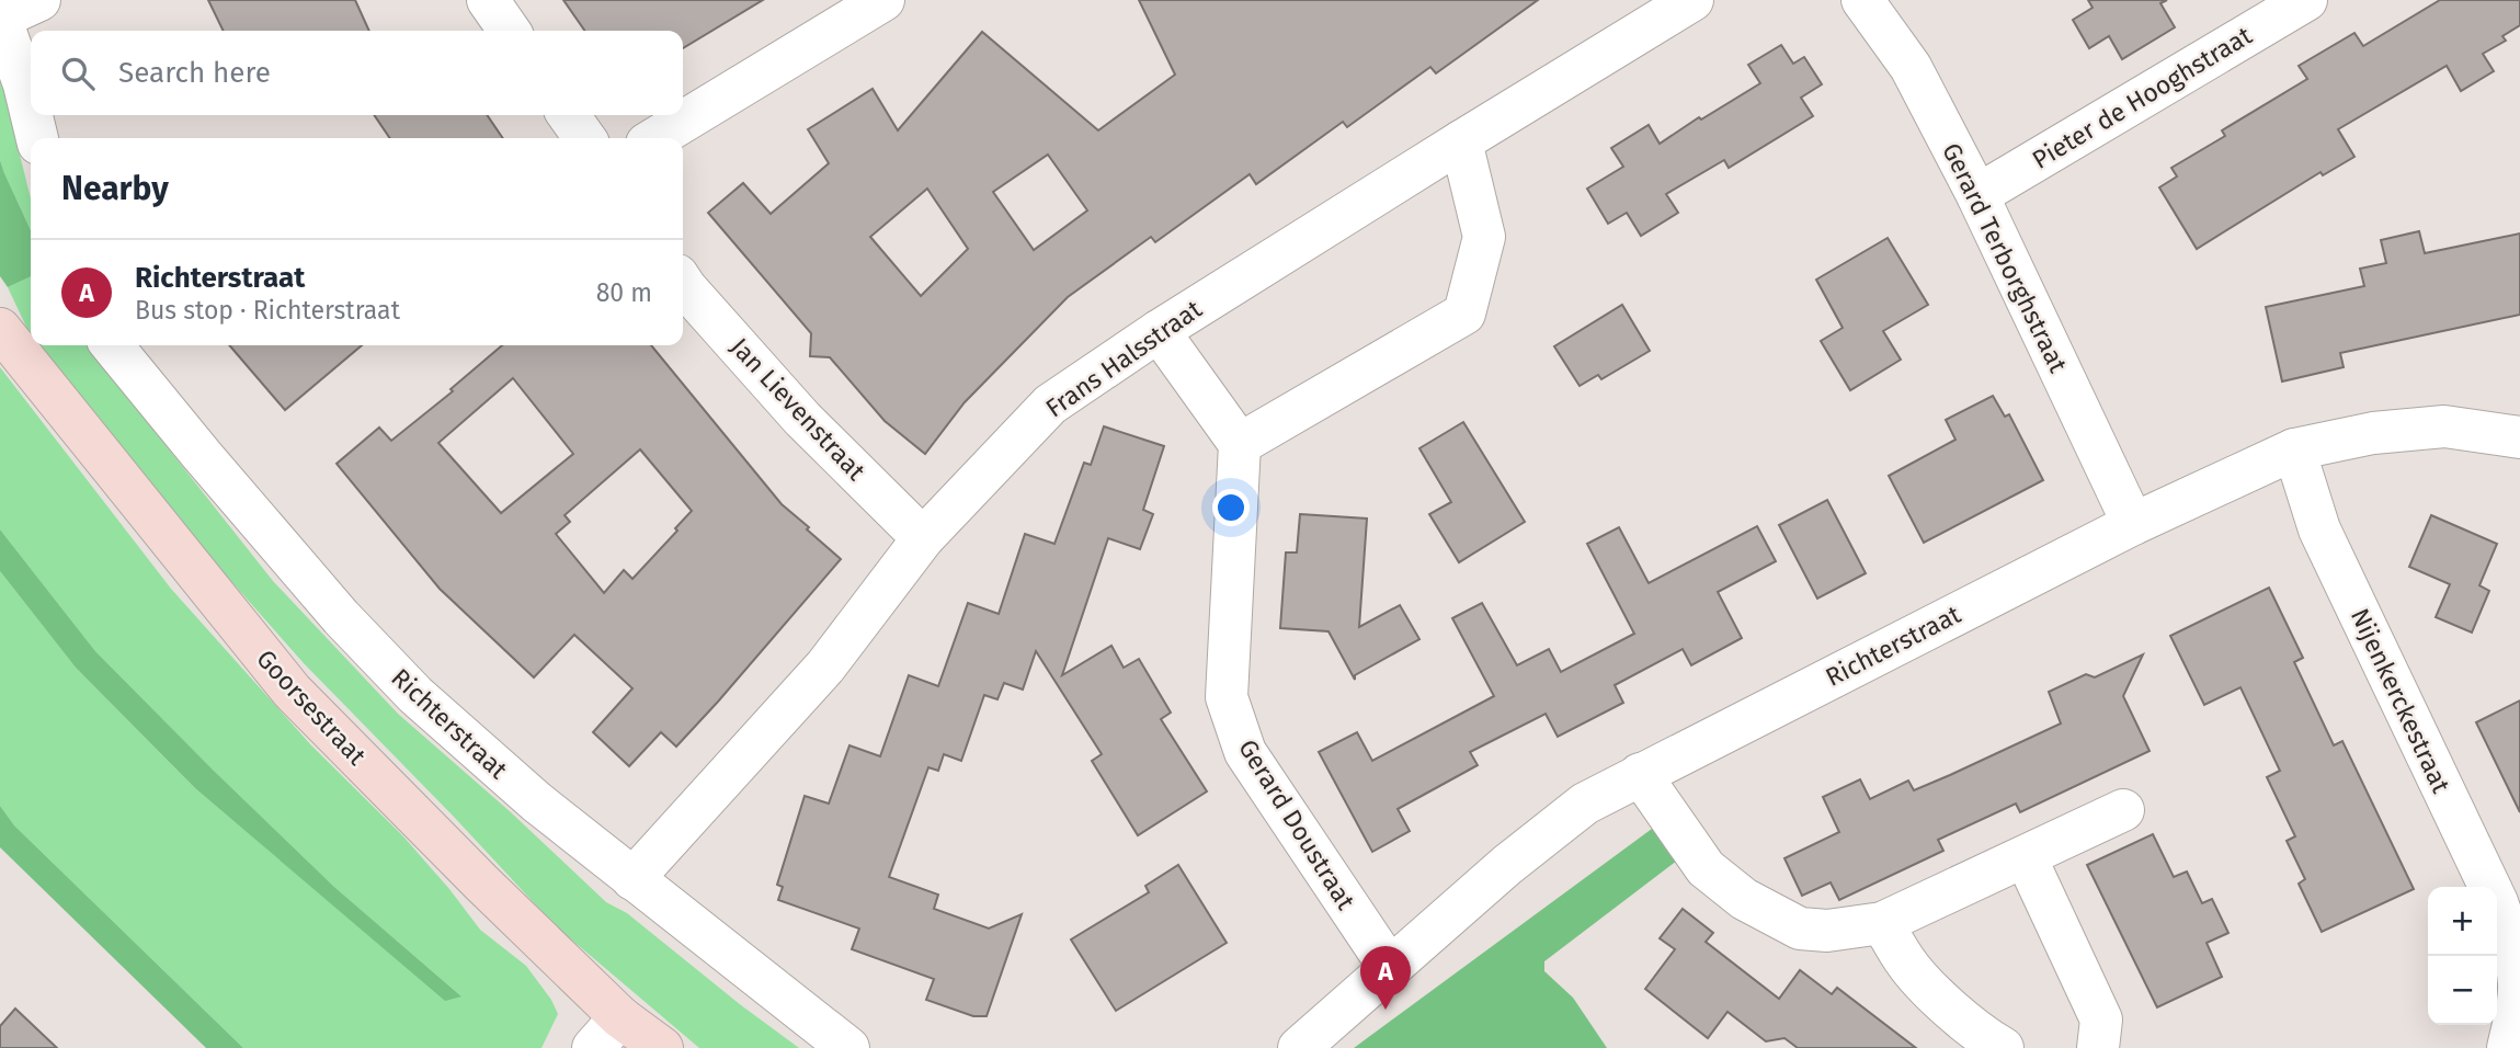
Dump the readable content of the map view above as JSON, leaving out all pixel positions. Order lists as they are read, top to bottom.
{
  "streets": {
    "main road": ["Goorsestraat"],
    "street": [
      "Pieter de Hooghstraat",
      "Gerard Terborghstraat",
      "Frans Halsstraat",
      "Jan Lievenstraat",
      "Richterstraat",
      "Nijenkerckestraat",
      "Gerard Doustraat"
    ]
  },
  "crossings": [
    ["Pieter de Hooghstraat", "Gerard Terborghstraat"],
    ["Gerard Terborghstraat", "Richterstraat"],
    ["Frans Halsstraat", "Jan Lievenstraat"],
    ["Frans Halsstraat", "Richterstraat"],
    ["Richterstraat", "Nijenkerckestraat"],
    ["Richterstraat", "Gerard Doustraat"]
  ],
  "page": {
    "search": "Search here",
    "heading": "Nearby",
    "list": [
      {
        "mark": "A",
        "name": "Richterstraat",
        "note": "Bus stop · Richterstraat",
        "value": "80 m"
      }
    ],
    "map_buttons": ["+", "−"],
    "pins": "A"
  }
}
